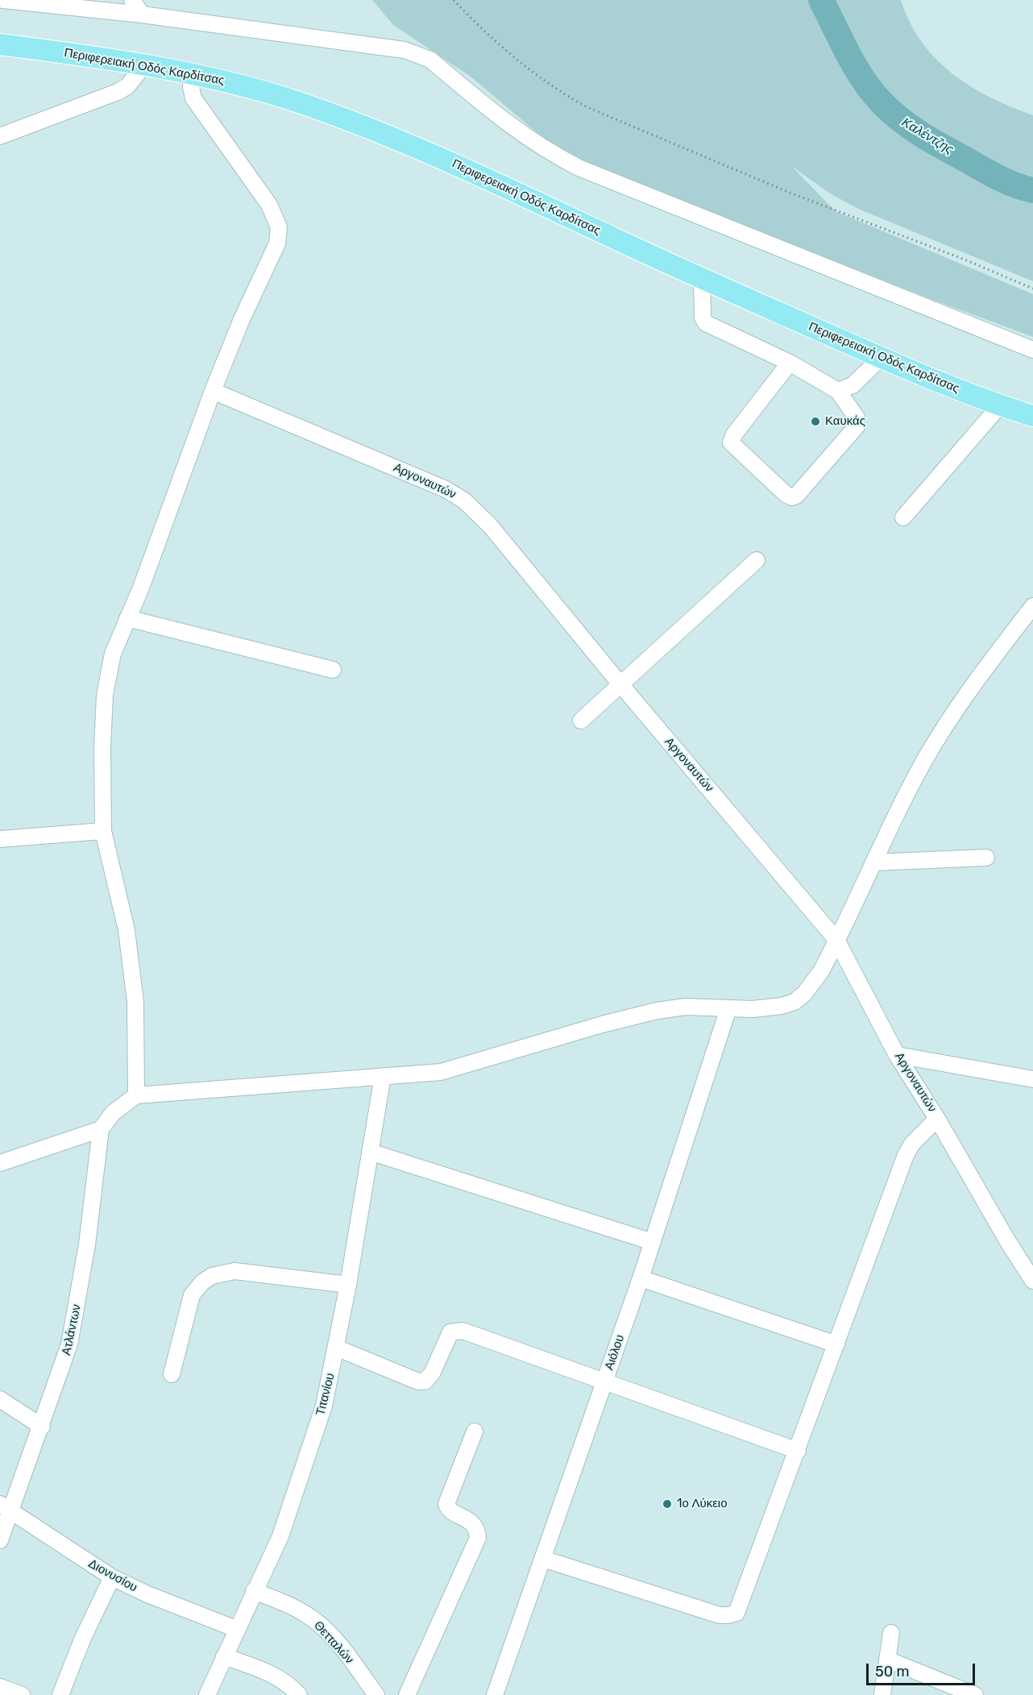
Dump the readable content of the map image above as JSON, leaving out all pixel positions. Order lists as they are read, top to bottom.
{
  "streets": {
    "main road": ["Περιφερειακή Οδός Καρδίτσας"],
    "street": [
      "Αργοναυτών",
      "Ατλάντων",
      "Αιόλου",
      "Τιτανίου",
      "Διονυσίου",
      "Θετταλών"
    ]
  },
  "crossings": [
    ["Ατλάντων", "Διονυσίου"],
    ["Τιτανίου", "Διονυσίου"],
    ["Τιτανίου", "Θετταλών"]
  ],
  "water": ["Καλέντζης"],
  "places": ["Καυκάς", "1ο Λύκειο"],
  "scale_bar": "50 m"
}
